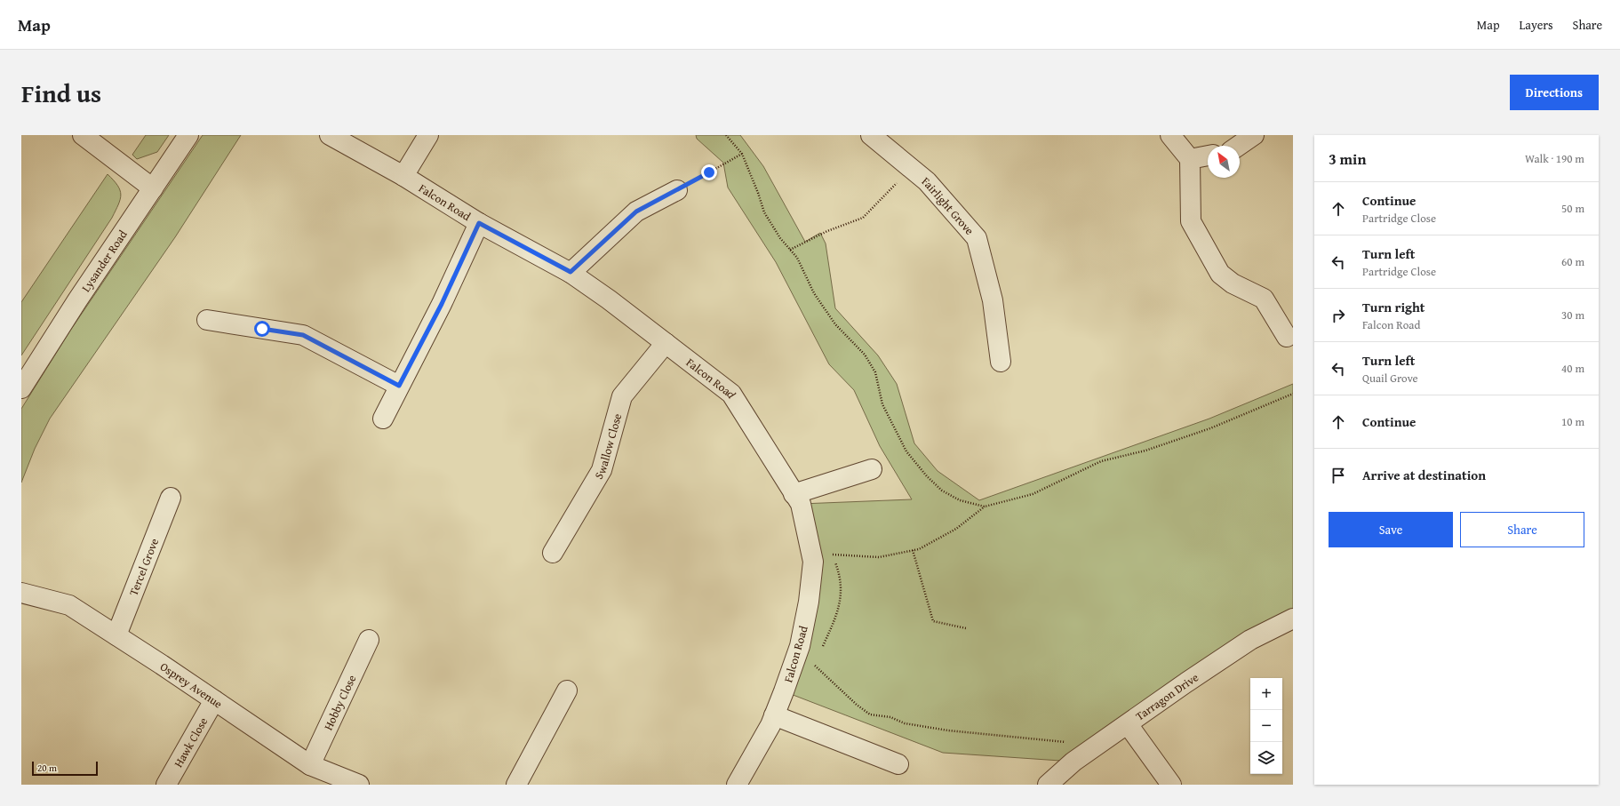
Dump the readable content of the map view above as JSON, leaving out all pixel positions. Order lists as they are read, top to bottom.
{
  "streets": {
    "street": [
      "Falcon Road",
      "Fairlight Grove",
      "Lysander Road",
      "Swallow Close",
      "Tercel Grove",
      "Osprey Avenue",
      "Tarragon Drive",
      "Hobby Close",
      "Hawk Close"
    ]
  },
  "crossings": [
    ["Falcon Road", "Swallow Close"],
    ["Tercel Grove", "Osprey Avenue"],
    ["Osprey Avenue", "Hobby Close"],
    ["Osprey Avenue", "Hawk Close"]
  ],
  "scale_bar": "20 m",
  "north": "top left",
  "page": {
    "header": "Map",
    "nav": ["Map", "Layers", "Share"],
    "title": "Find us",
    "buttons": [
      "Directions",
      ["Save", "Share"]
    ],
    "heading": ["3 min", "Walk · 190 m"],
    "list": [
      ["Continue", "Partridge Close", "50 m"],
      ["Turn left", "Partridge Close", "60 m"],
      ["Turn right", "Falcon Road", "30 m"],
      ["Turn left", "Quail Grove", "40 m"],
      ["Continue", "10 m"],
      "Arrive at destination"
    ],
    "map_buttons": ["+", "−"],
    "scale": "20 m"
  }
}
